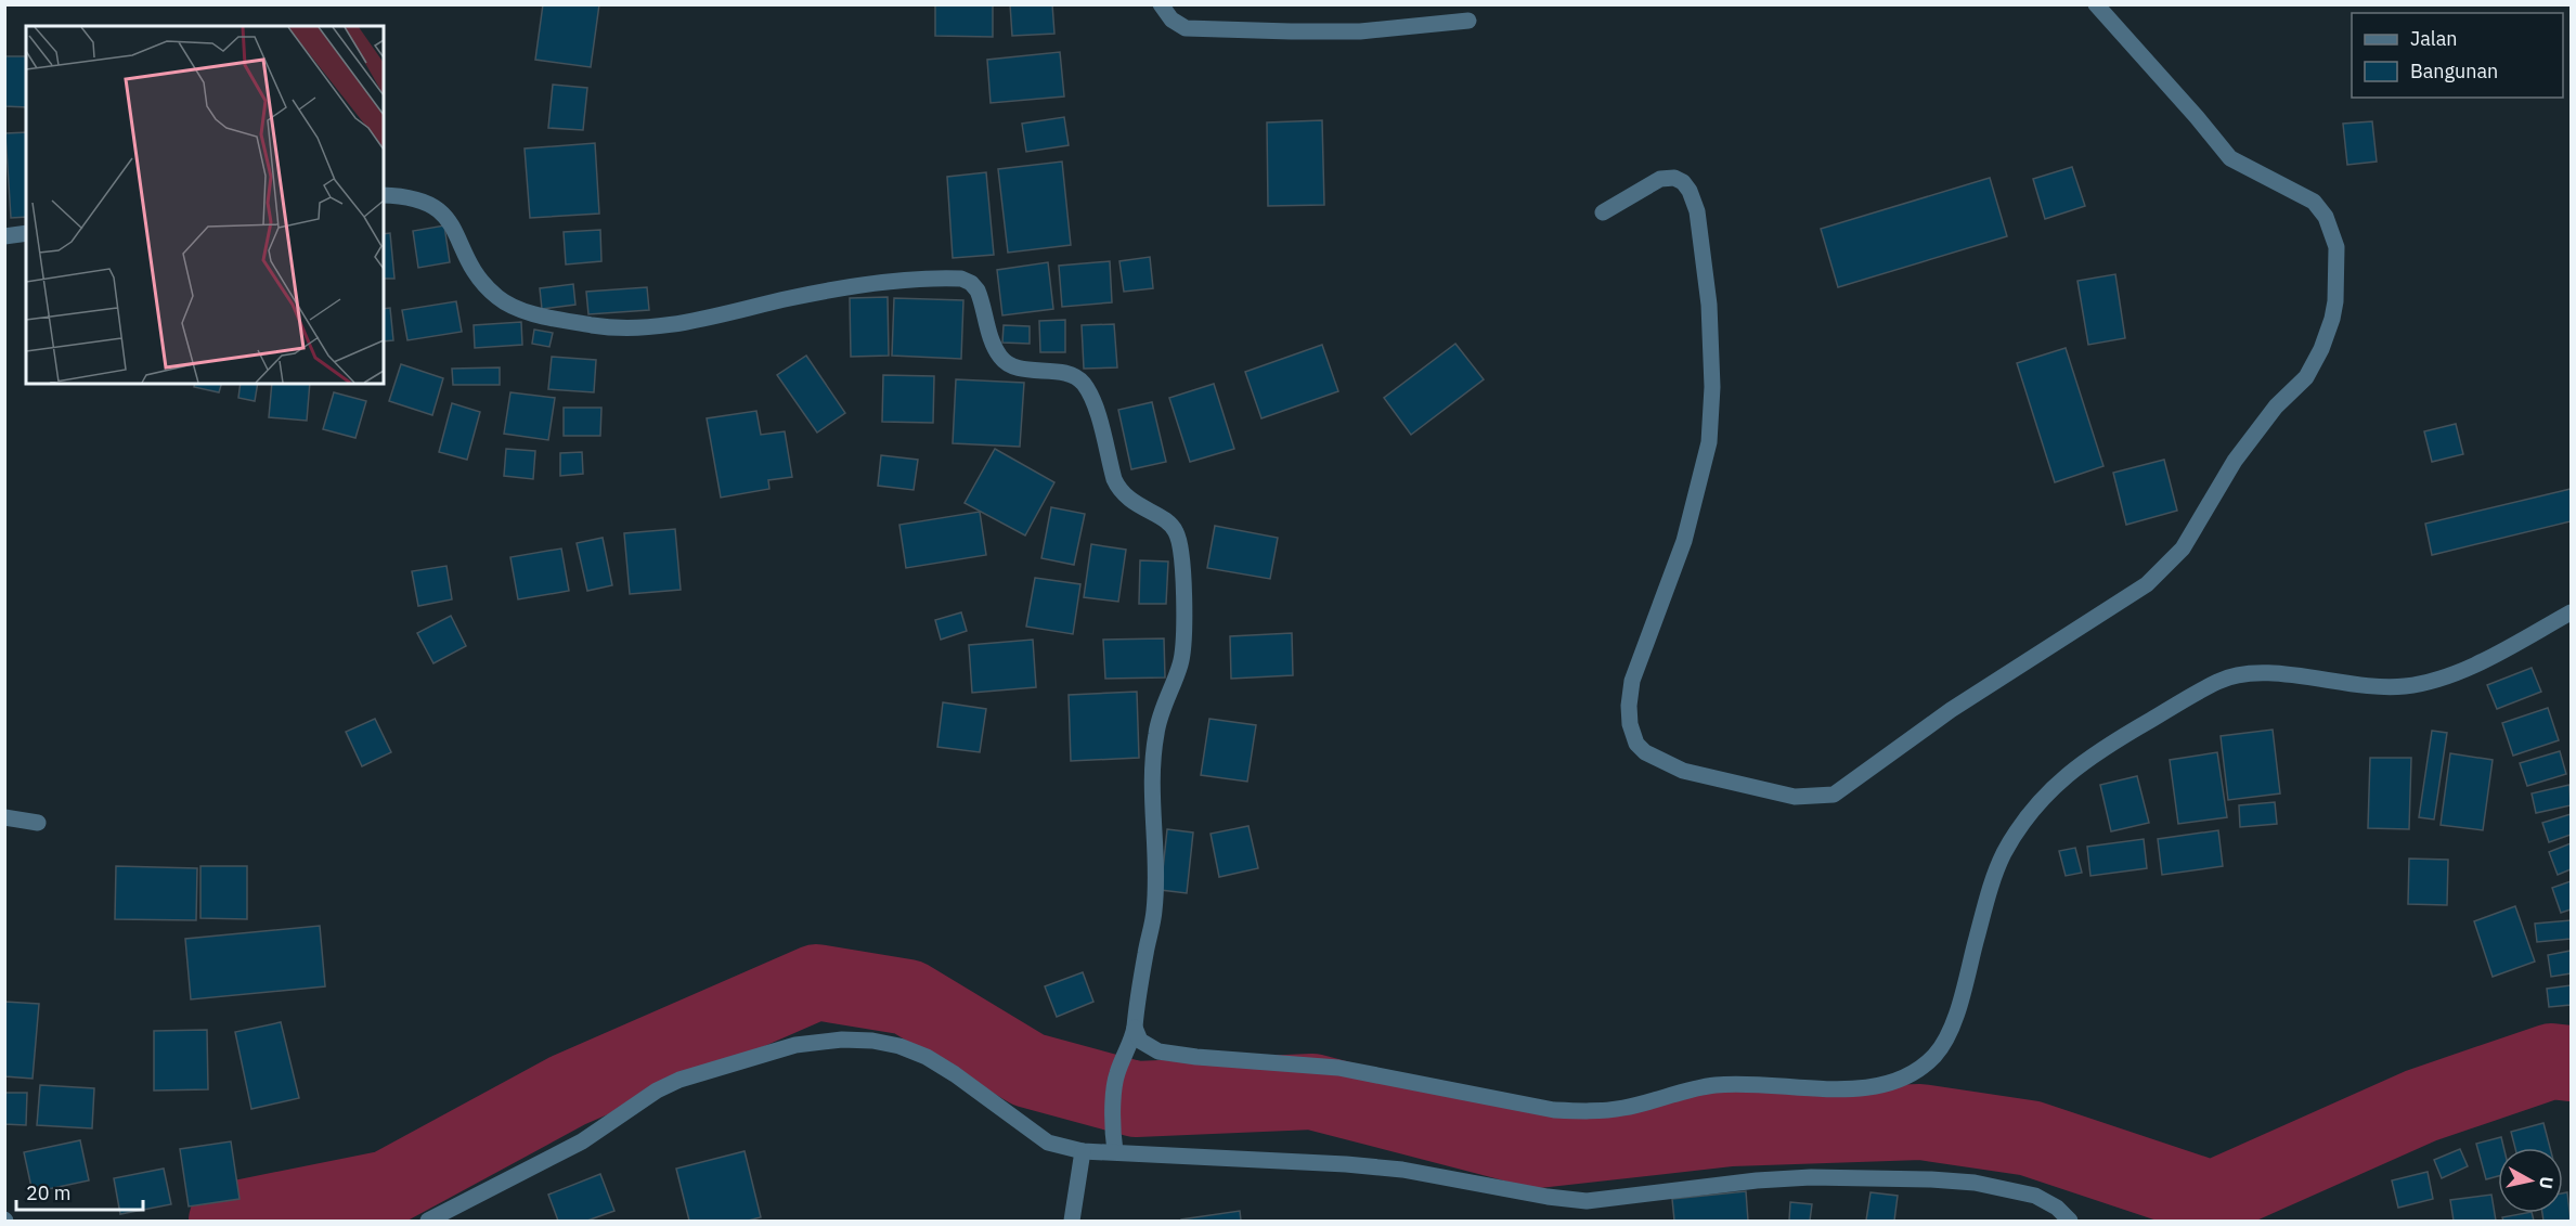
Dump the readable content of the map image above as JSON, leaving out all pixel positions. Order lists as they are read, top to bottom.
{
  "legend": ["Jalan", "Bangunan"],
  "scale_bar": "20 m",
  "north": "right"
}
